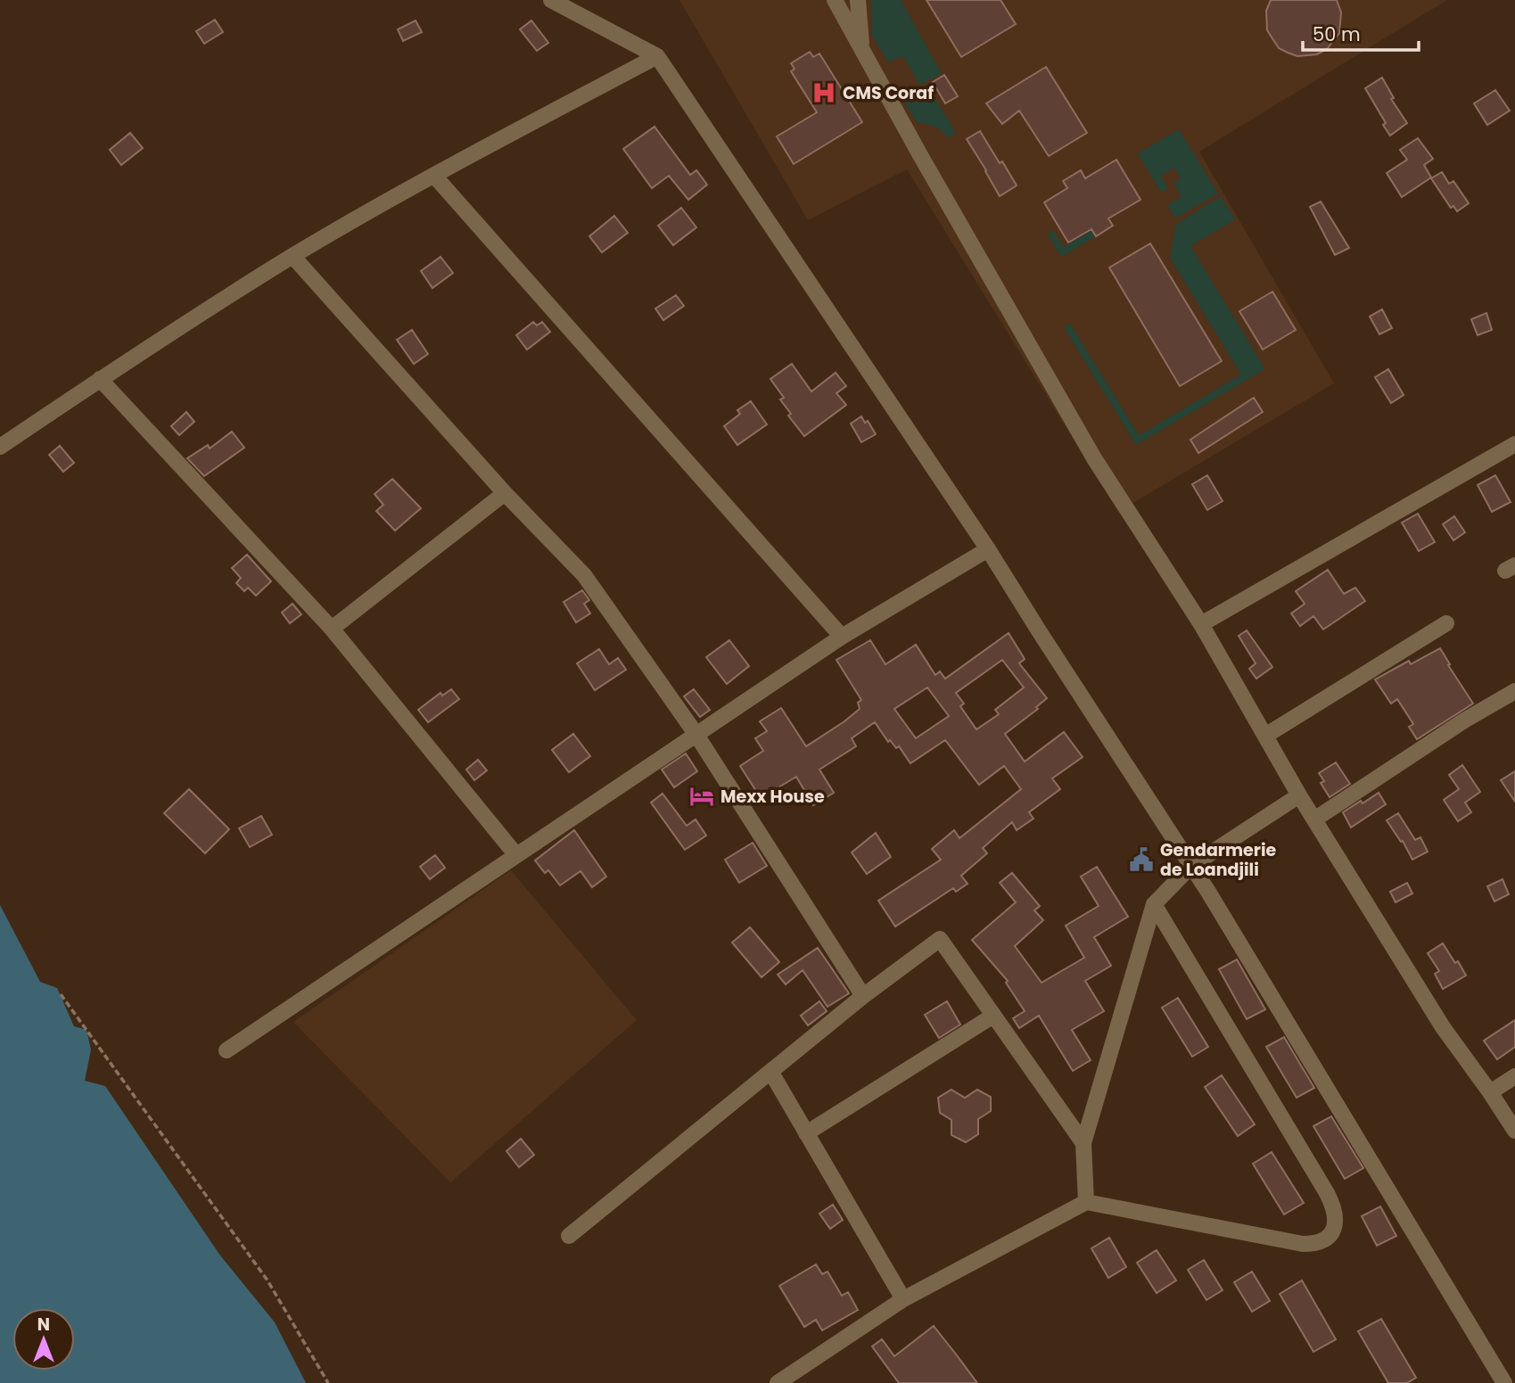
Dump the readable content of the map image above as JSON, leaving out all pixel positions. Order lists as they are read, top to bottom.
{
  "places": {
    "hospital": ["CMS Coraf"],
    "hotel": ["Mexx House"],
    "public building": ["Gendarmerie de Loandjili"]
  },
  "scale_bar": "50 m",
  "north": "top"
}
